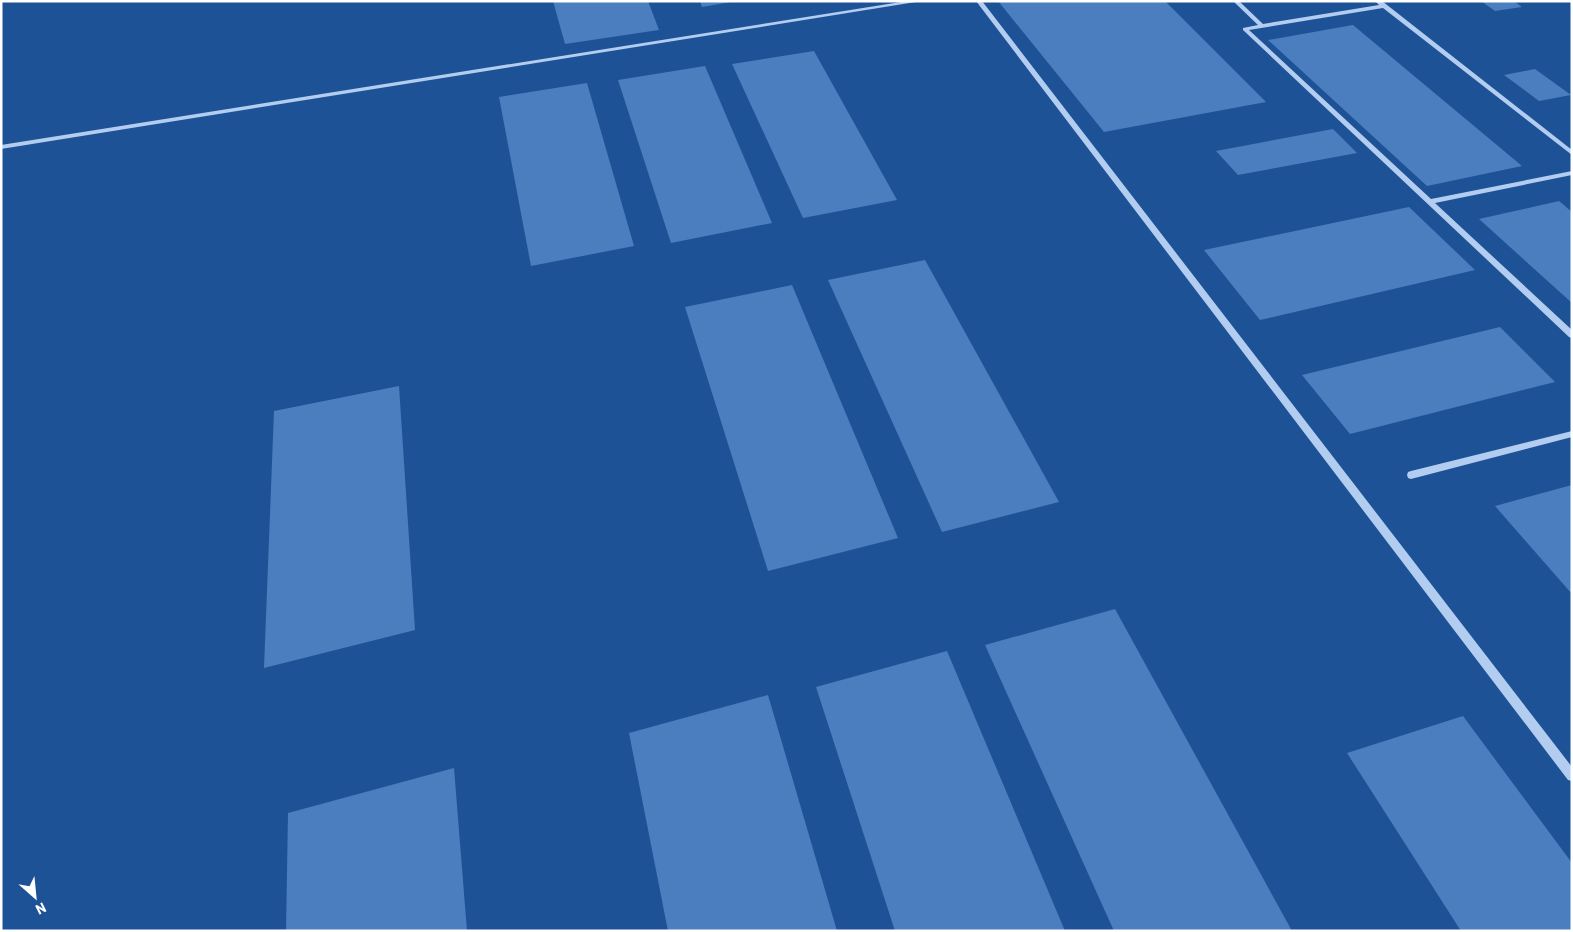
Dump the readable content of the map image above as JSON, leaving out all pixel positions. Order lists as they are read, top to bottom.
{
  "north": "bottom right"
}
